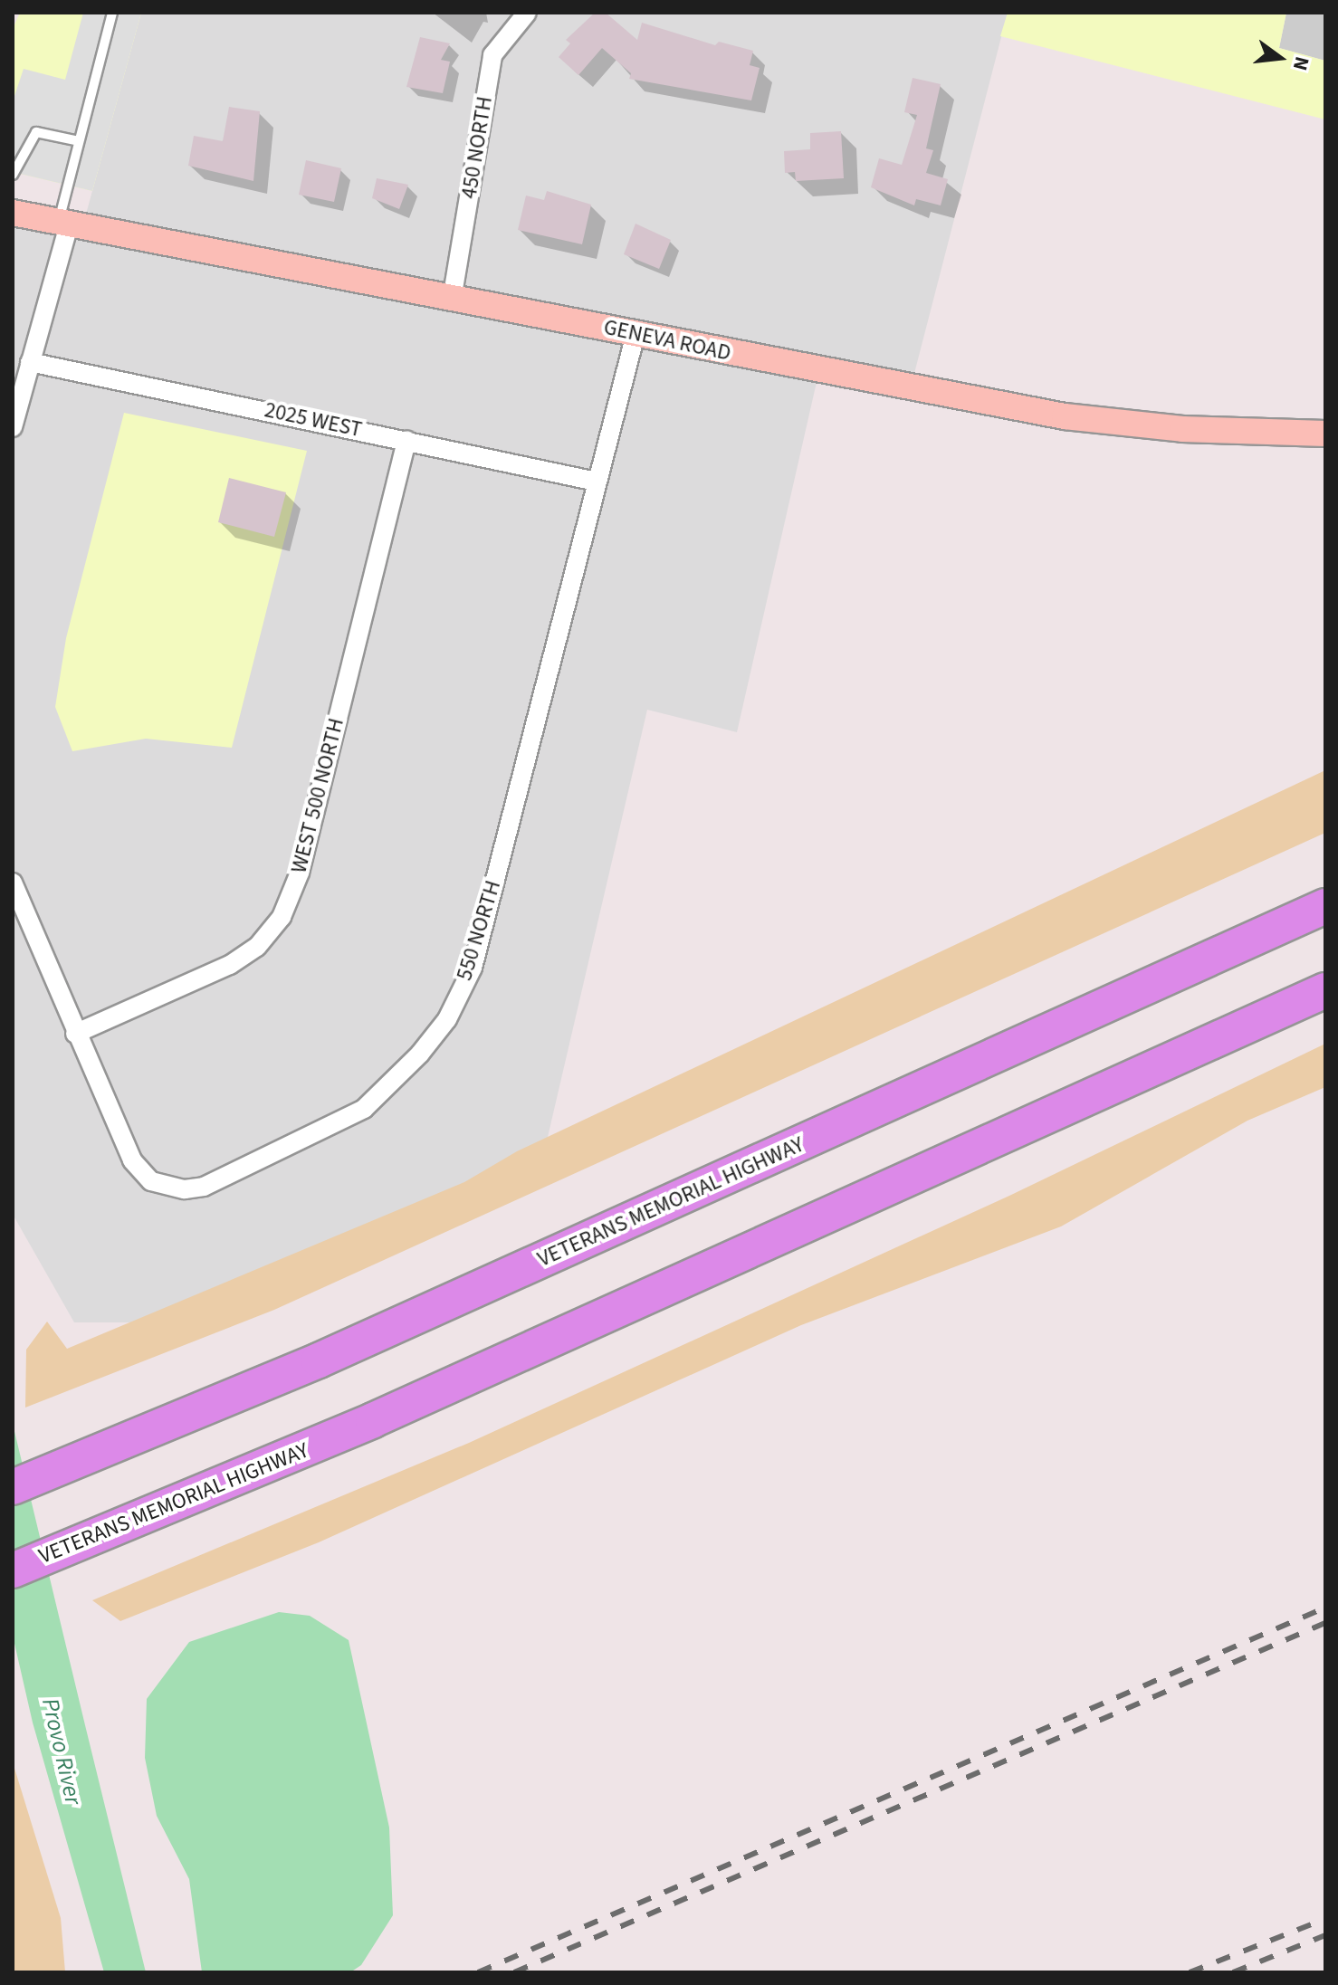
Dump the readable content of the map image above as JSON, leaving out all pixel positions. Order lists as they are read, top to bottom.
{
  "streets": {
    "highway": ["VETERANS MEMORIAL HIGHWAY"],
    "main road": ["GENEVA ROAD"],
    "street": [
      "450 NORTH",
      "2025 WEST",
      "WEST 500 NORTH",
      "550 NORTH"
    ]
  },
  "crossings": [
    ["450 NORTH", "GENEVA ROAD"],
    ["GENEVA ROAD", "550 NORTH"],
    ["2025 WEST", "WEST 500 NORTH"],
    ["2025 WEST", "550 NORTH"],
    ["WEST 500 NORTH", "550 NORTH"]
  ],
  "water": ["Provo River"],
  "north": "right"
}
